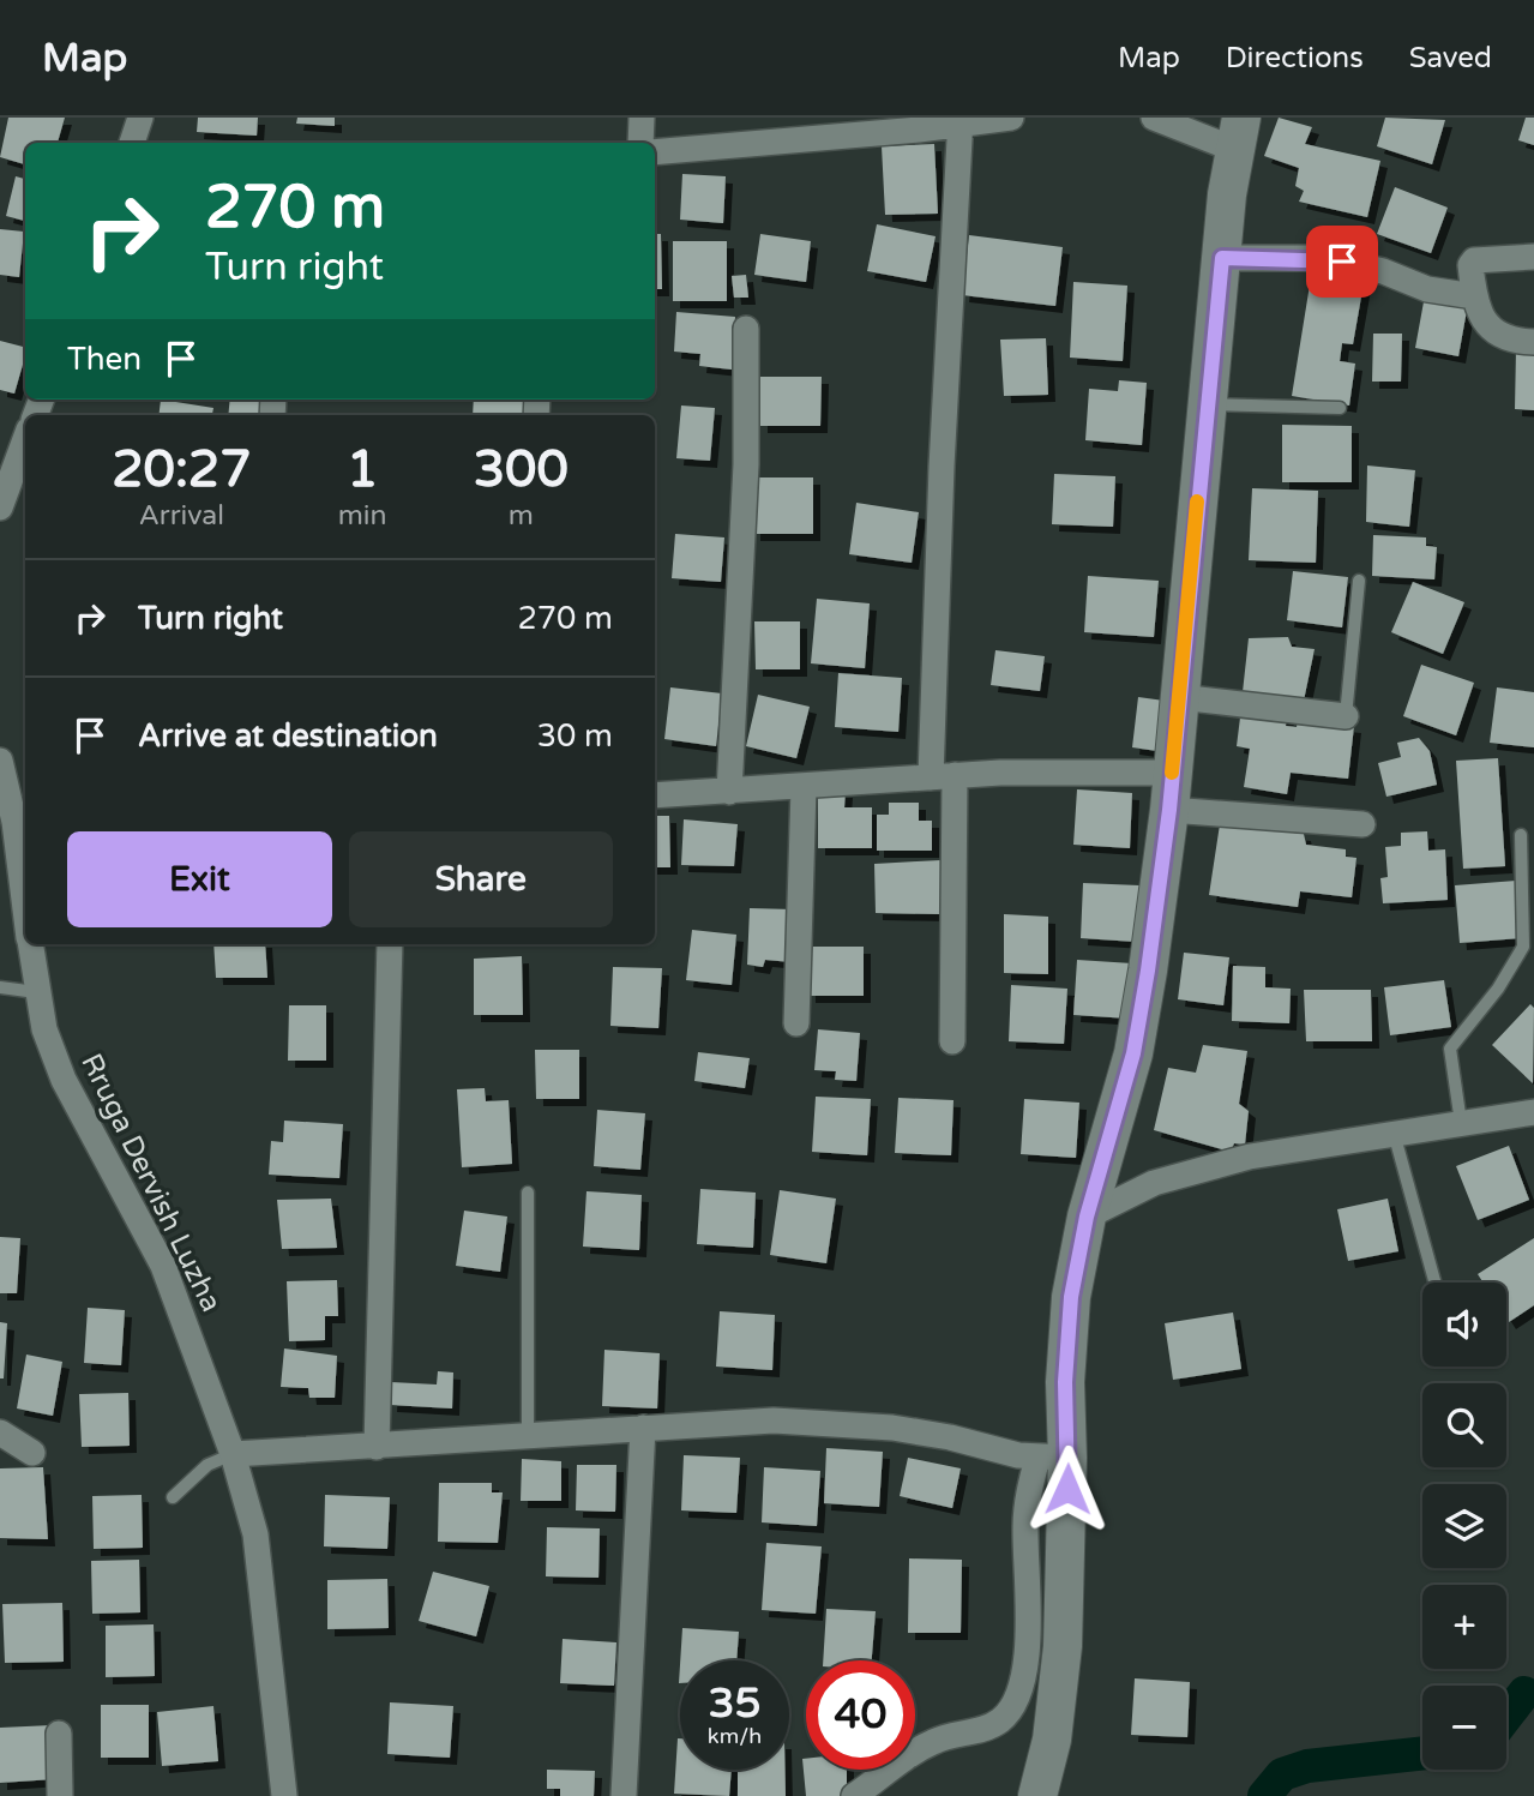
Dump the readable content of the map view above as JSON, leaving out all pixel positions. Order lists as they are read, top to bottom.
{
  "streets": {
    "street": ["Rruga Dervish Luzha"]
  },
  "page": {
    "header": "Map",
    "nav": ["Map", "Directions", "Saved"],
    "turn": ["270 m", "Turn right"],
    "then": "Then",
    "eta": [
      "20:27",
      "Arrival",
      "1",
      "min",
      "300",
      "m"
    ],
    "list": [
      {
        "name": "Turn right",
        "value": "270 m"
      },
      {
        "name": "Arrive at destination",
        "value": "30 m"
      }
    ],
    "buttons": ["Exit", "Share"],
    "map_buttons": ["+", "−"],
    "speed": "35 km/h",
    "limit": "40"
  }
}
